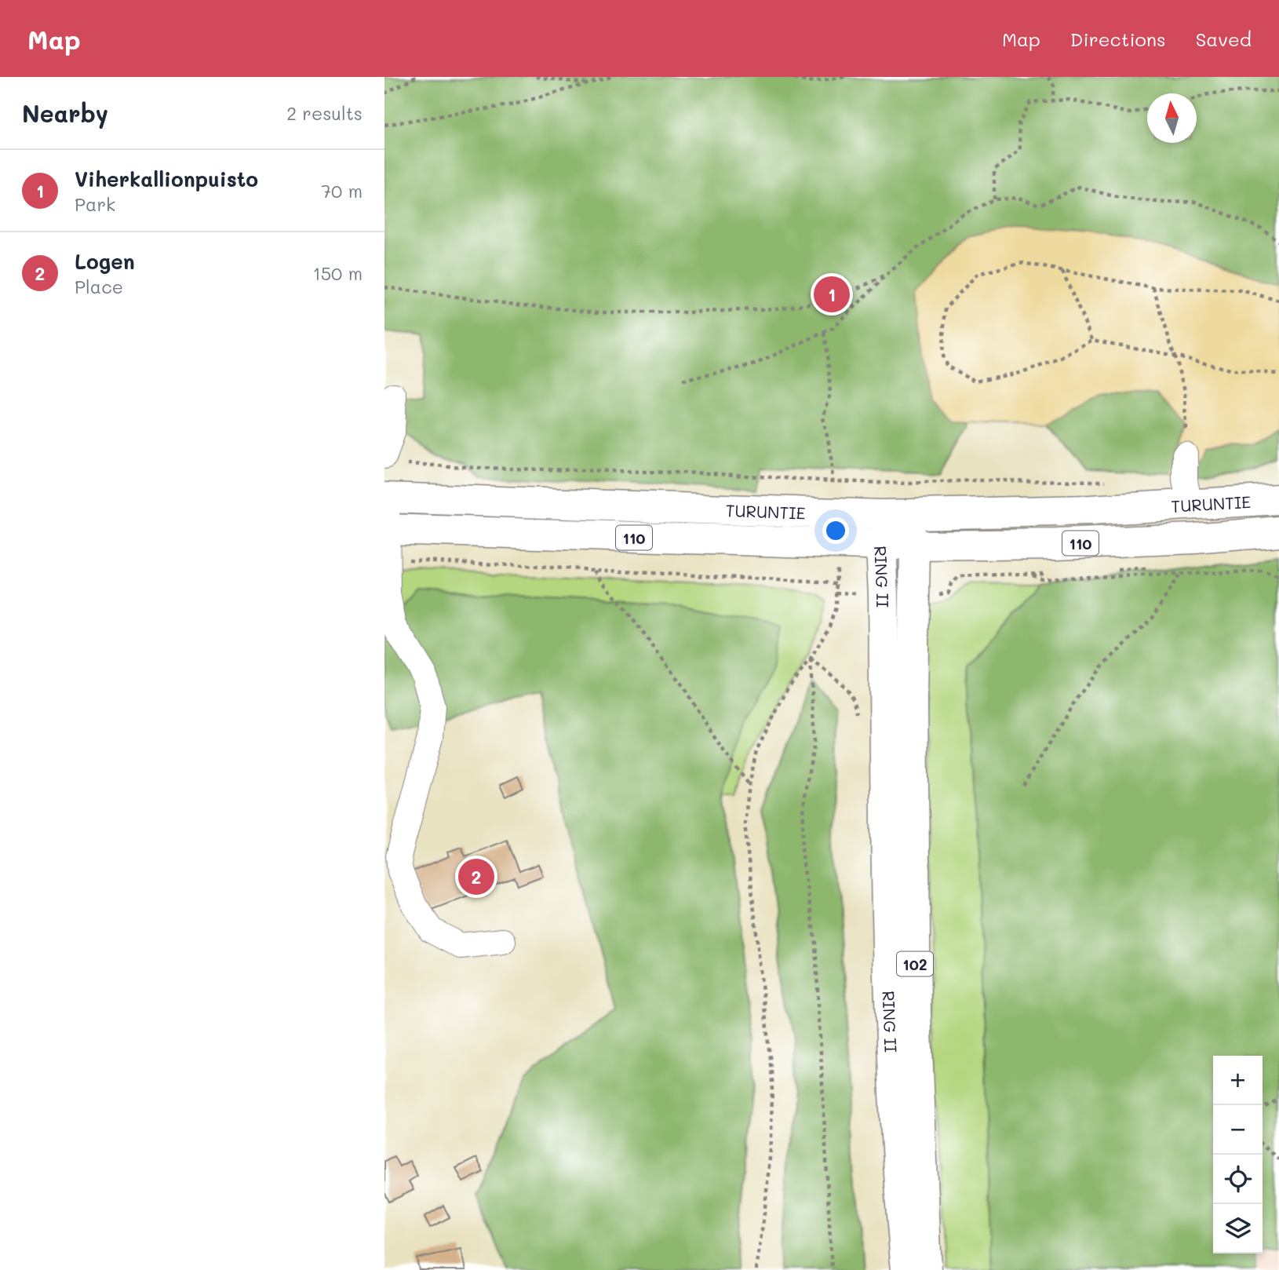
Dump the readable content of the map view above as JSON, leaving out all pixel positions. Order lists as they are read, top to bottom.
{
  "streets": {
    "main road": [
      "TURUNTIE",
      "110",
      "RING II",
      "102"
    ]
  },
  "crossings": [
    ["TURUNTIE", "RING II"]
  ],
  "north": "top",
  "page": {
    "header": "Map",
    "nav": ["Map", "Directions", "Saved"],
    "heading": ["Nearby", "2 results"],
    "list": [
      {
        "mark": "1",
        "name": "Viherkallionpuisto",
        "note": "Park",
        "value": "70 m"
      },
      {
        "mark": "2",
        "name": "Logen",
        "note": "Place",
        "value": "150 m"
      }
    ],
    "pins": ["1", "2"],
    "map_buttons": ["+", "−"]
  }
}
